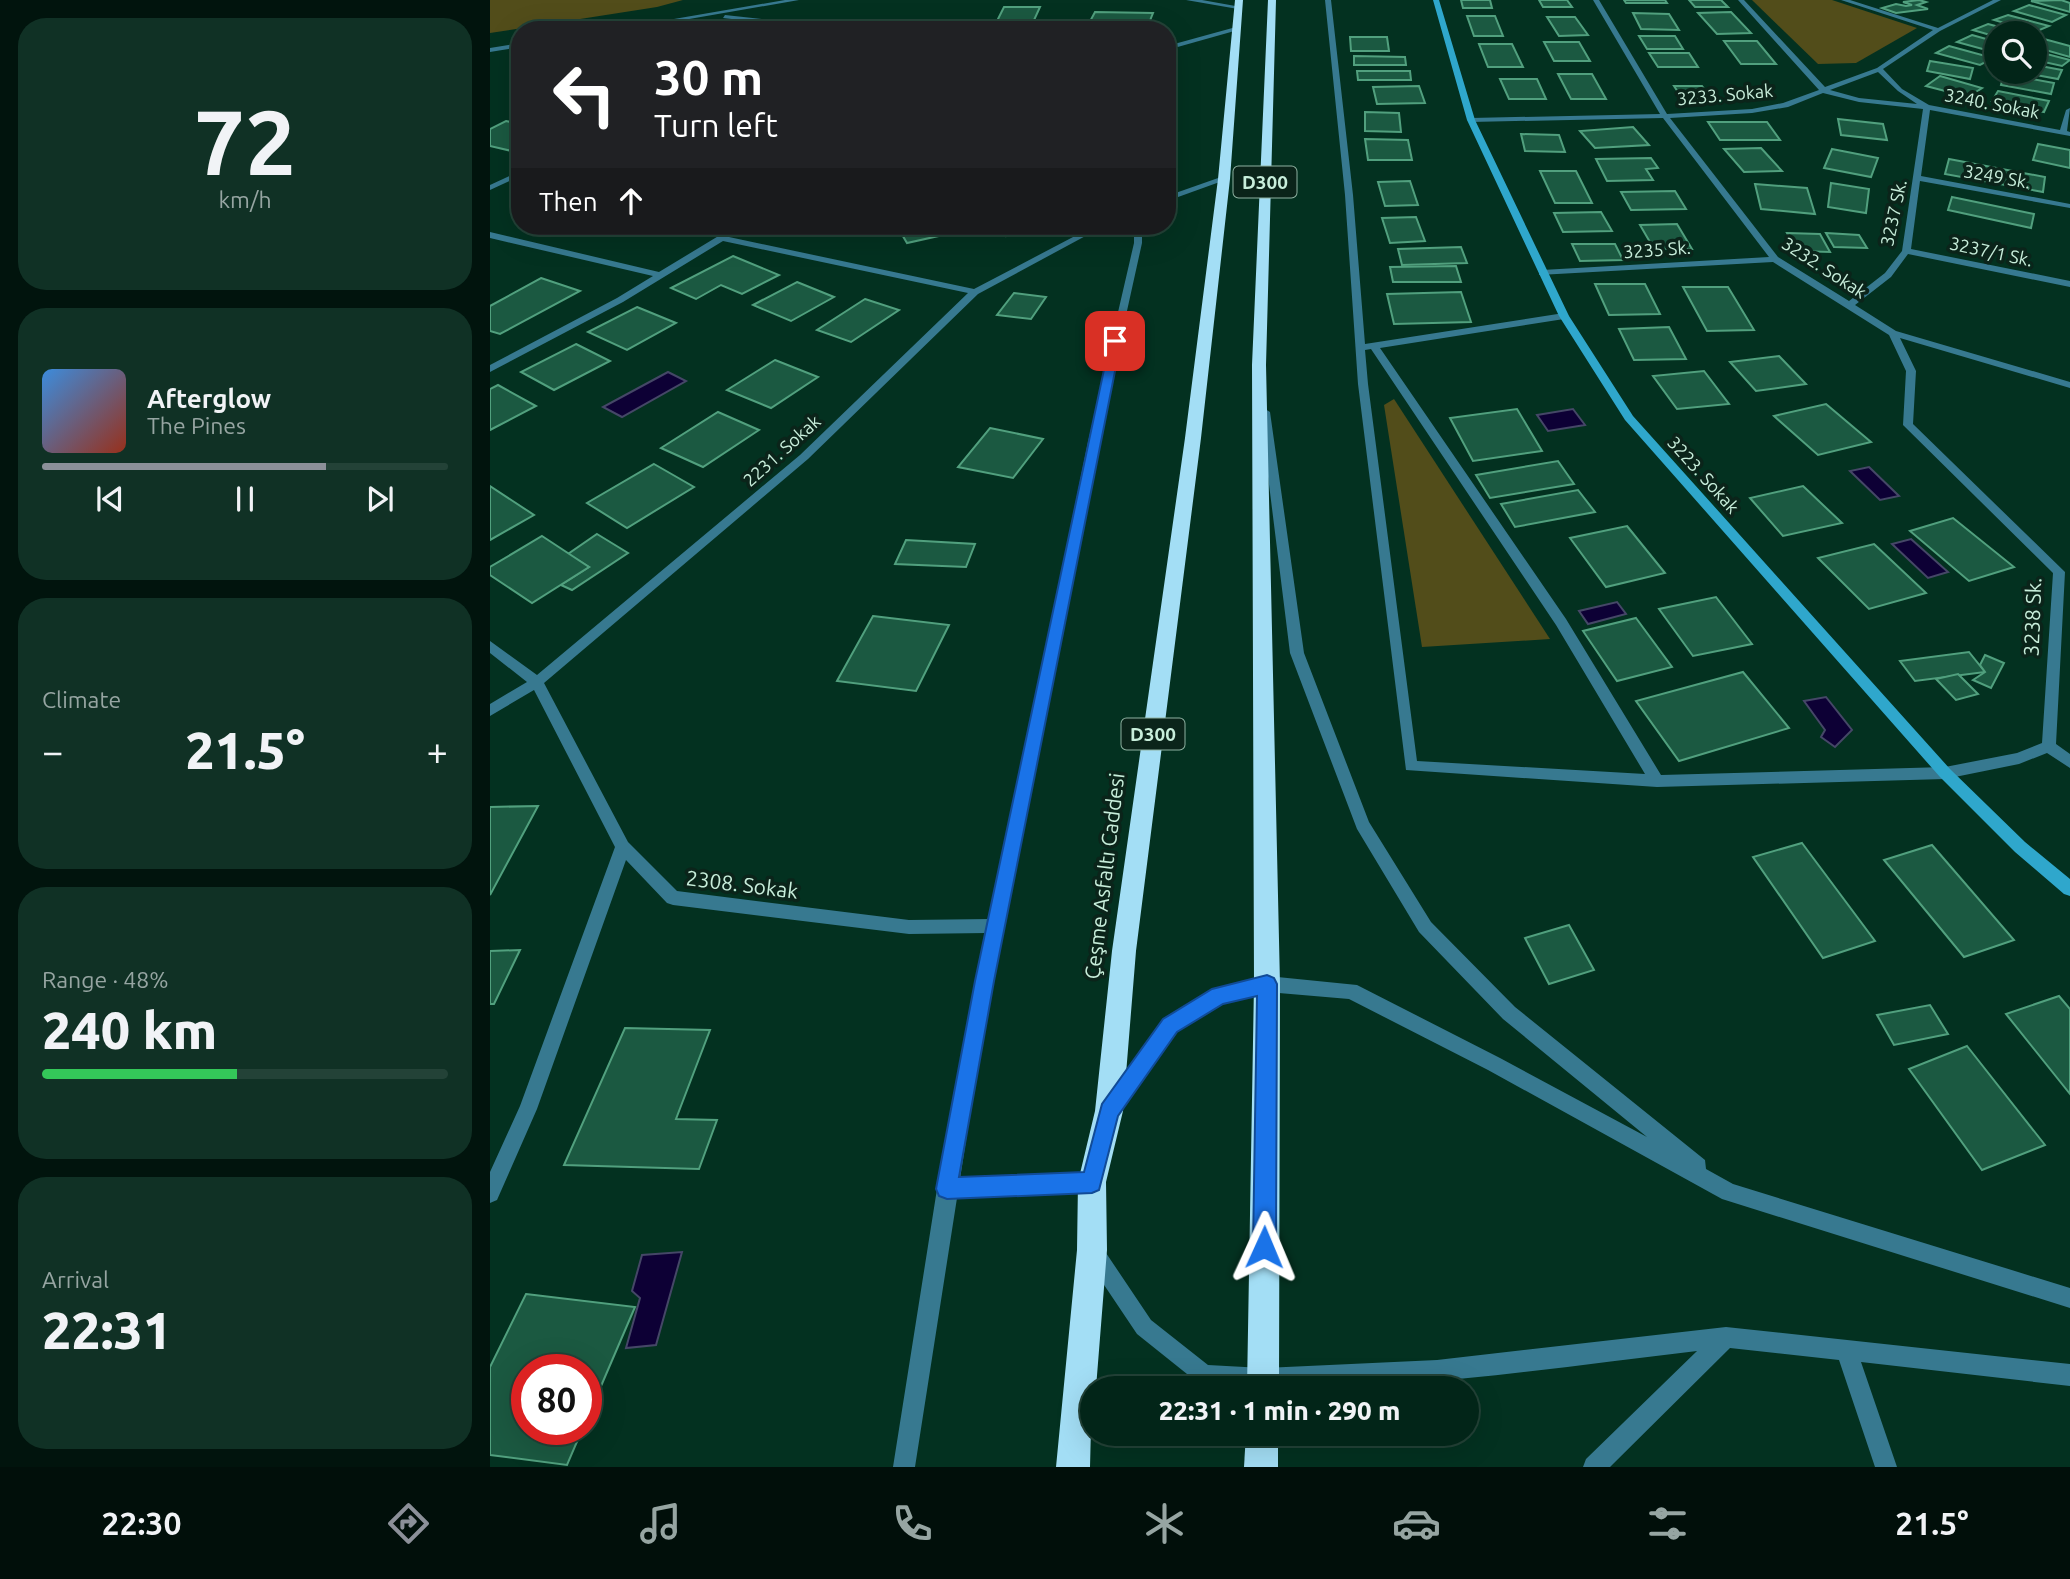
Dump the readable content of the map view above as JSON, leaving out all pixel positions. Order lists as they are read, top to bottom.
{
  "streets": {
    "highway": ["D300", "Çeşme Asfaltı Caddesi"],
    "street": [
      "3233. Sokak",
      "3240. Sokak",
      "3249 Sk.",
      "3237 Sk.",
      "3235 Sk.",
      "3237/1 Sk.",
      "3232. Sokak",
      "2231. Sokak",
      "3223. Sokak",
      "3238 Sk.",
      "2308. Sokak"
    ]
  },
  "crossings": [
    ["3233. Sokak", "3240. Sokak"],
    ["3233. Sokak", "3232. Sokak"],
    ["3233. Sokak", "3223. Sokak"],
    ["3240. Sokak", "3237 Sk."],
    ["3249 Sk.", "3237 Sk."],
    ["3237 Sk.", "3237/1 Sk."],
    ["3237 Sk.", "3232. Sokak"],
    ["3235 Sk.", "3232. Sokak"],
    ["3235 Sk.", "3223. Sokak"],
    ["3232. Sokak", "3238 Sk."],
    ["2231. Sokak", "2308. Sokak"]
  ],
  "page": {
    "tile": [
      ["72", "km/h"],
      "Climate",
      ["Range · 48%", "240 km"],
      ["Arrival", "22:31"]
    ],
    "turn": ["30 m", "Turn left"],
    "then": "Then",
    "song": ["Afterglow", "The Pines"],
    "heat": ["−", "21.5°", "+"],
    "limit": "80",
    "trip": "22:31 · 1 min · 290 m",
    "tabs": ["22:30", "21.5°"]
  }
}
